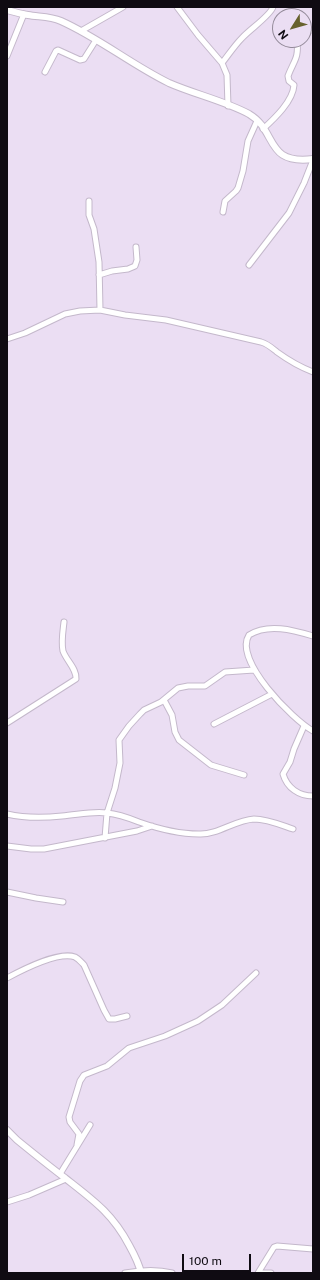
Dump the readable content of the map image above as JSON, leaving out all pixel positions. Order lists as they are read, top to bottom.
{
  "scale_bar": "100 m",
  "north": "bottom left"
}
